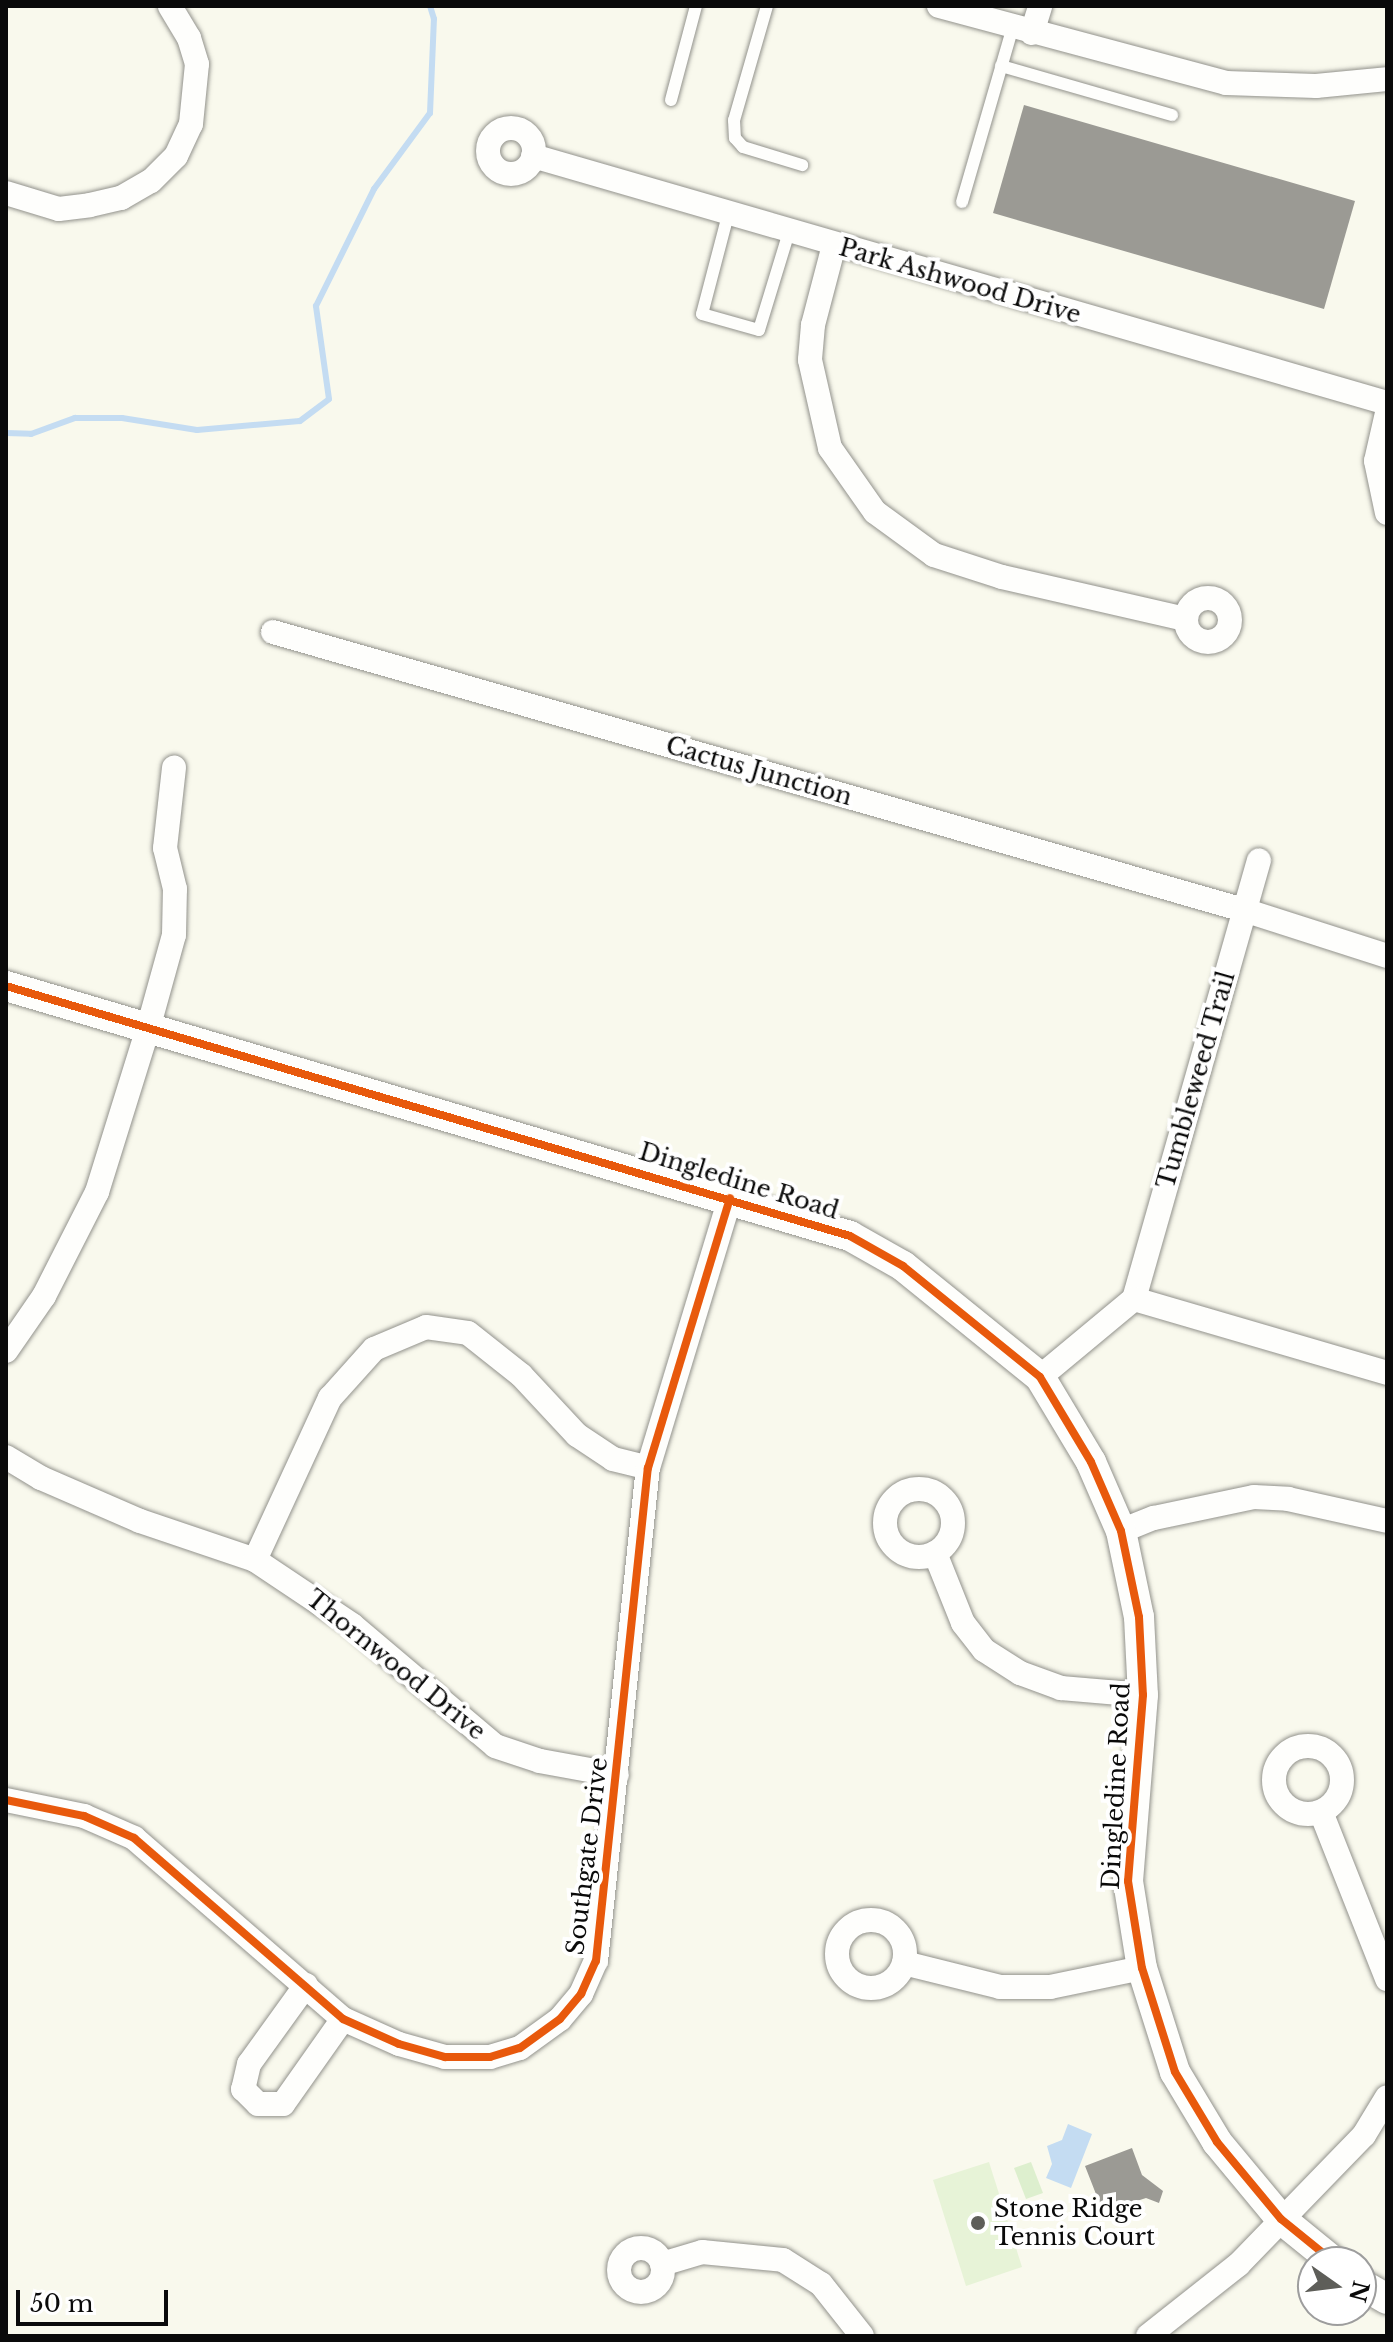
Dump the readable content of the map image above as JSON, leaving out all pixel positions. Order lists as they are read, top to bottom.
{
  "streets": {
    "street": [
      "Park Ashwood Drive",
      "Cactus Junction",
      "Tumbleweed Trail",
      "Dingledine Road",
      "Thornwood Drive",
      "Southgate Drive"
    ]
  },
  "crossings": [
    ["Cactus Junction", "Tumbleweed Trail"],
    ["Dingledine Road", "Southgate Drive"],
    ["Thornwood Drive", "Southgate Drive"]
  ],
  "places": ["Stone Ridge Tennis Court"],
  "scale_bar": "50 m",
  "north": "right"
}
